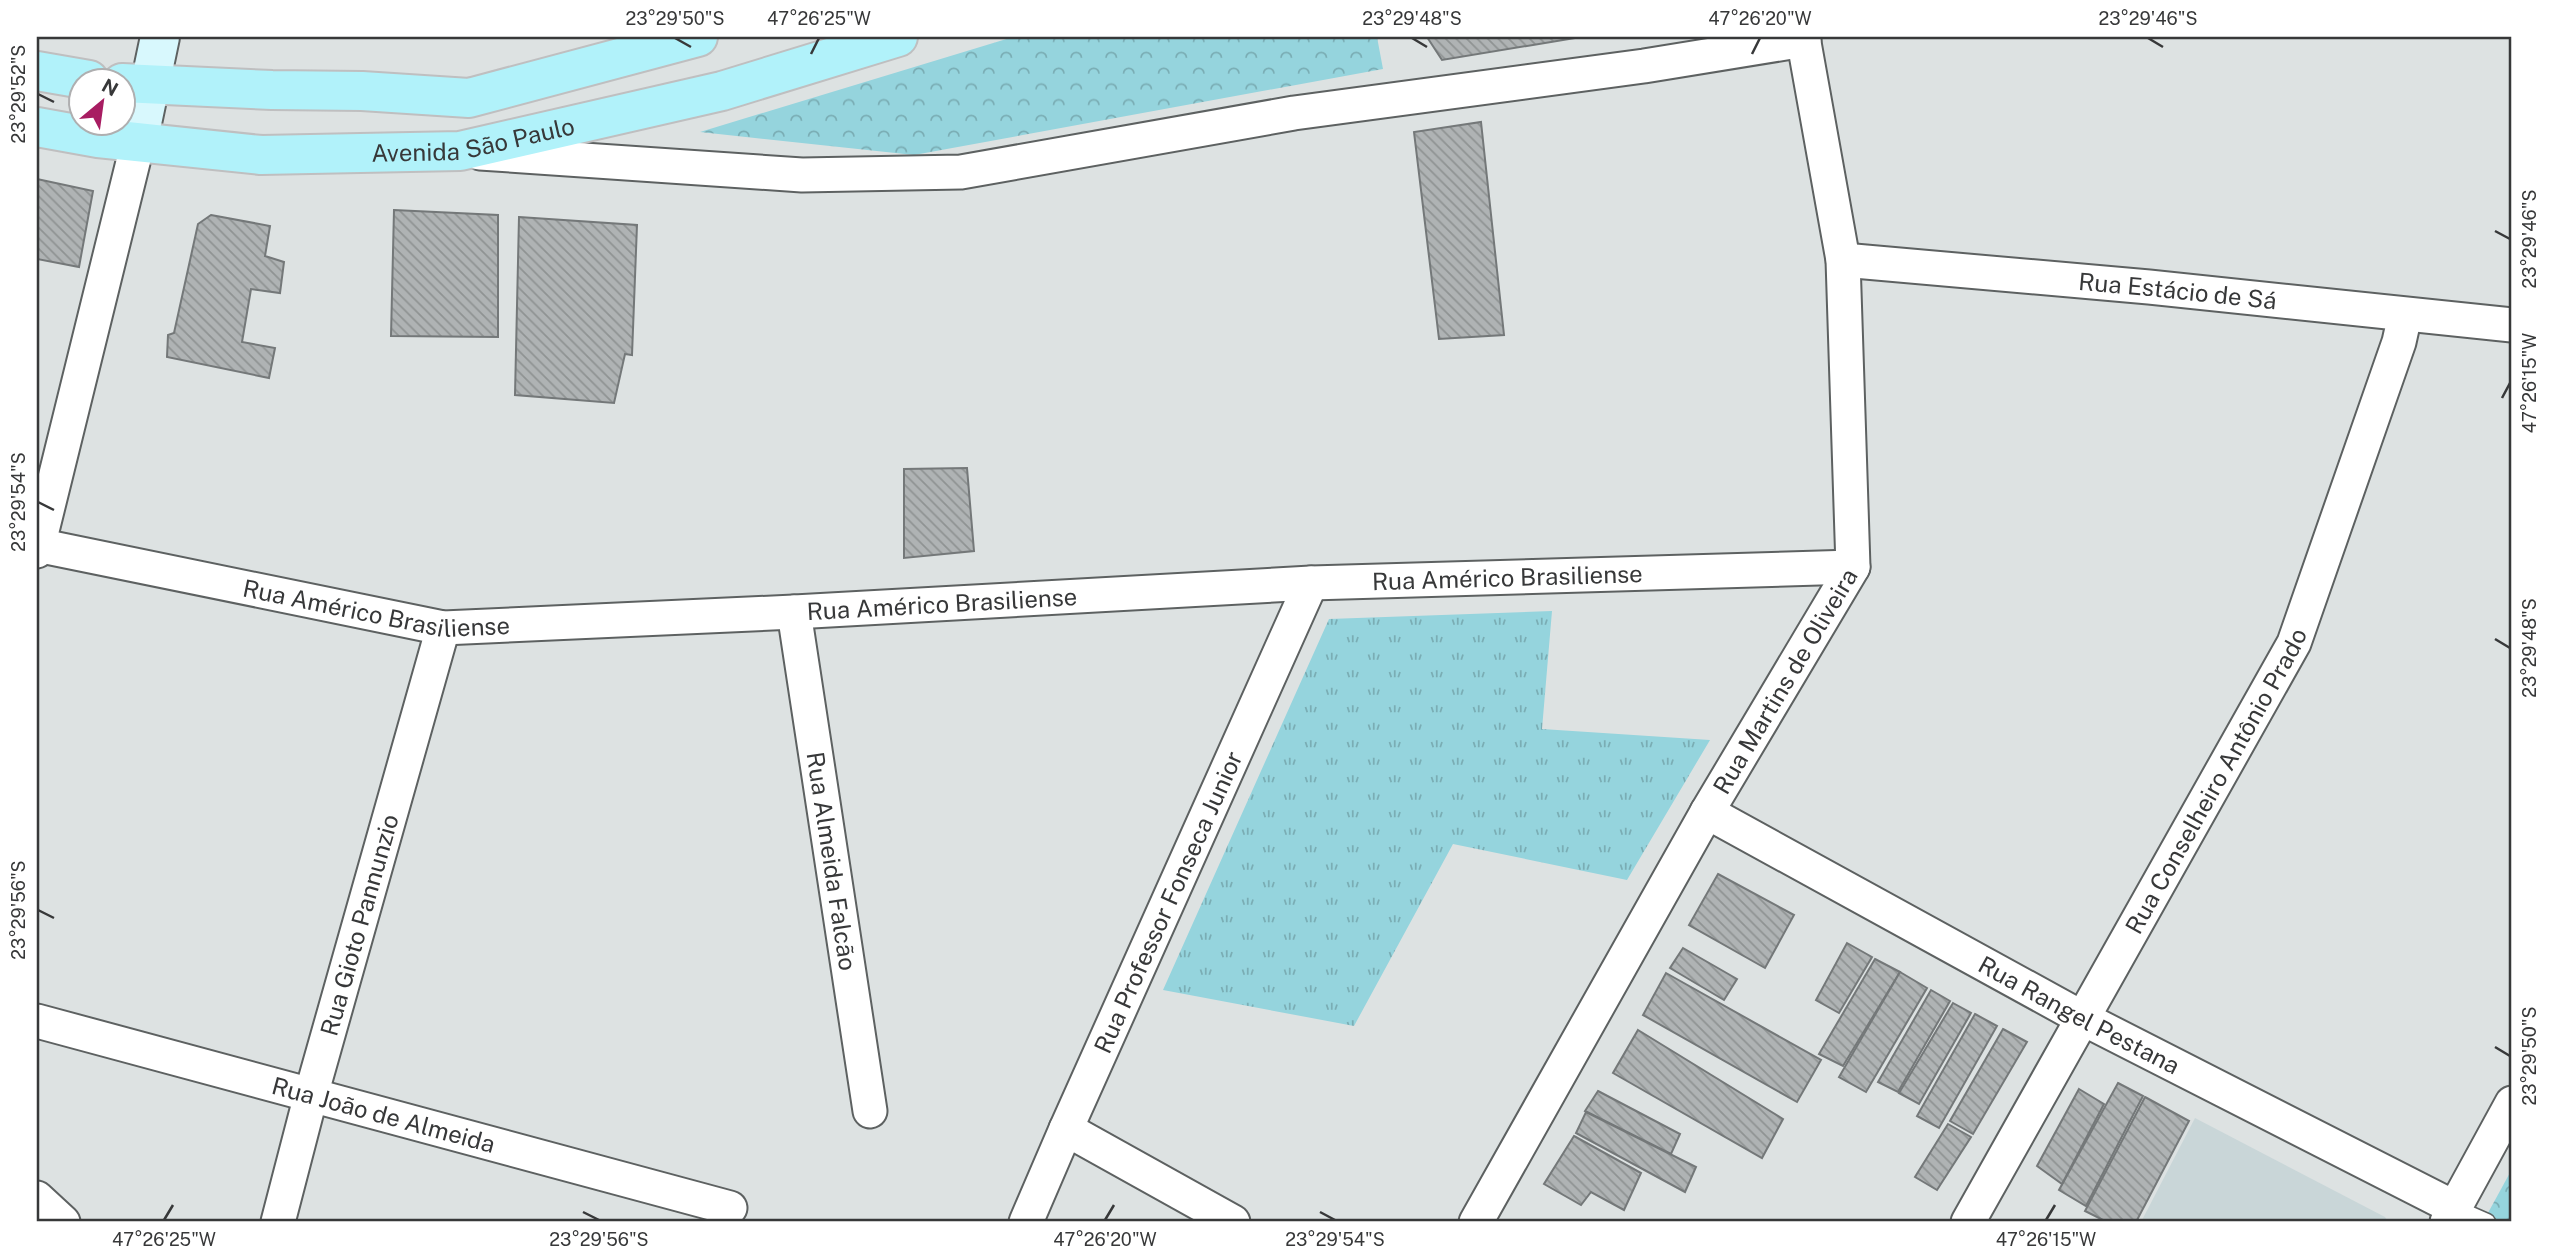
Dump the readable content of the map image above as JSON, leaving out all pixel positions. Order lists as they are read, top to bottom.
{
  "streets": {
    "main road": ["Avenida São Paulo"],
    "street": [
      "Rua Estácio de Sá",
      "Rua Américo Brasiliense",
      "Rua Martins de Oliveira",
      "Rua Conselheiro Antônio Prado",
      "Rua Almeida Falcão",
      "Rua Professor Fonseca Junior",
      "Rua Gioto Pannunzio",
      "Rua Rangel Pestana",
      "Rua João de Almeida"
    ]
  },
  "crossings": [
    ["Rua Estácio de Sá", "Rua Martins de Oliveira"],
    ["Rua Estácio de Sá", "Rua Conselheiro Antônio Prado"],
    ["Rua Américo Brasiliense", "Rua Martins de Oliveira"],
    ["Rua Américo Brasiliense", "Rua Almeida Falcão"],
    ["Rua Américo Brasiliense", "Rua Professor Fonseca Junior"],
    ["Rua Américo Brasiliense", "Rua Gioto Pannunzio"],
    ["Rua Martins de Oliveira", "Rua Rangel Pestana"],
    ["Rua Conselheiro Antônio Prado", "Rua Rangel Pestana"],
    ["Rua Gioto Pannunzio", "Rua João de Almeida"]
  ],
  "north": "top right",
  "coordinates": [
    "23°29'50\"S",
    "47°26'25\"W",
    "23°29'48\"S",
    "47°26'20\"W",
    "23°29'46\"S",
    "23°29'52\"S",
    "47°26'15\"W",
    "23°29'54\"S",
    "23°29'56\"S"
  ]
}
